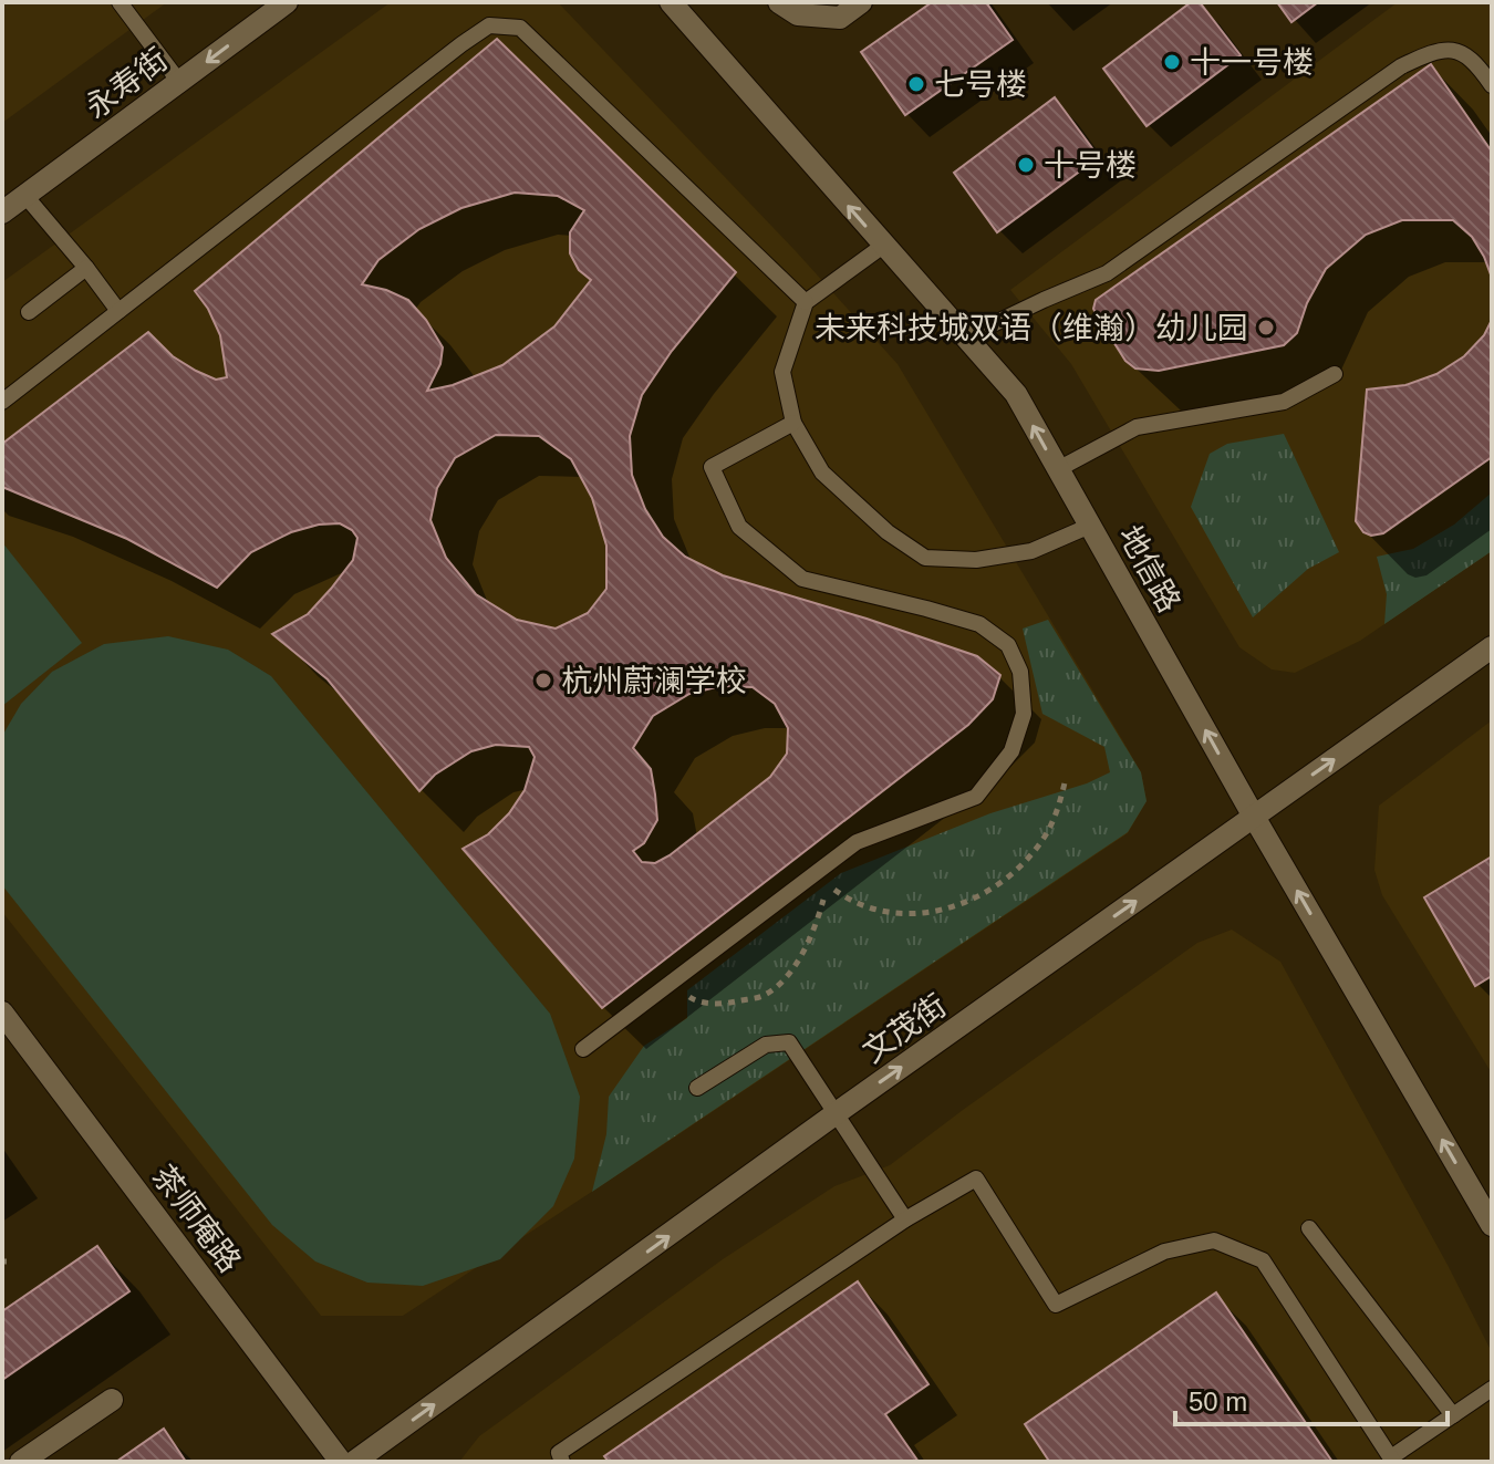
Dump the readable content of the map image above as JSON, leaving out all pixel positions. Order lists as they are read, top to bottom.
{
  "streets": {
    "street": [
      "永寿街",
      "地信路",
      "文茂街",
      "茶师庵路"
    ]
  },
  "crossings": [
    ["地信路", "文茂街"]
  ],
  "one_way": ["永寿街", "地信路", "文茂街"],
  "places": [
    "十一号楼",
    "七号楼",
    "十号楼",
    "未来科技城双语（维瀚）幼儿园",
    "杭州蔚澜学校"
  ],
  "scale_bar": "50 m"
}
